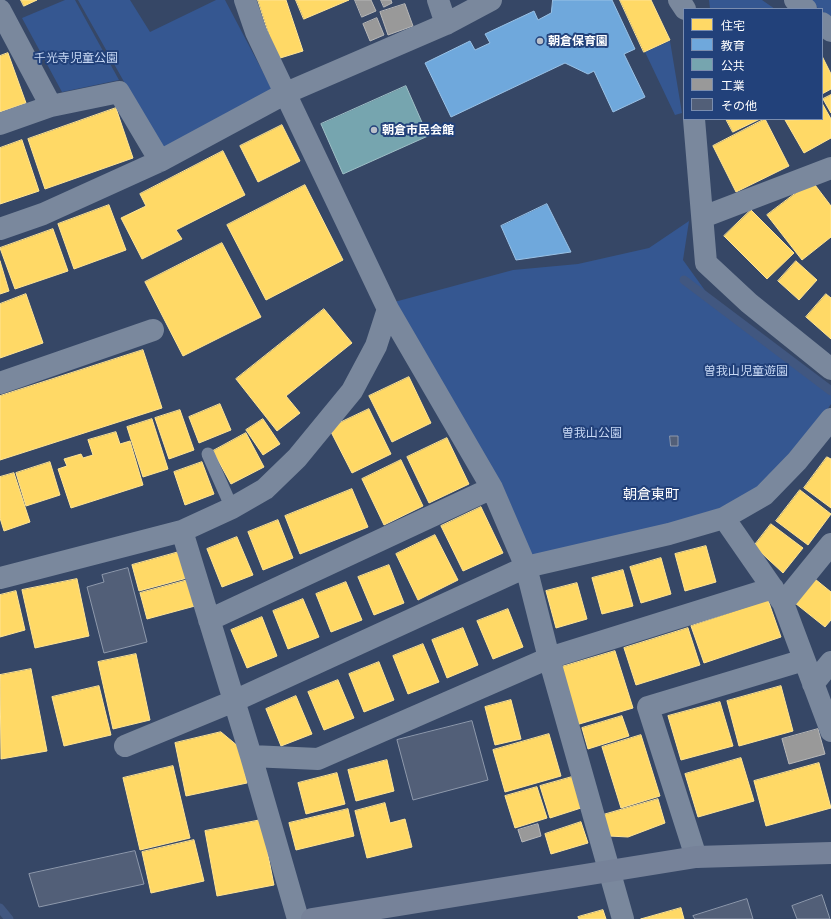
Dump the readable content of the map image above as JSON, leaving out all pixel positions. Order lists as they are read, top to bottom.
{
  "districts": ["朝倉東町"],
  "parks": ["千光寺児童公園", "曽我山児童遊園", "曽我山公園"],
  "places": ["朝倉保育園", "朝倉市民会館"],
  "legend": [
    "住宅",
    "教育",
    "公共",
    "工業",
    "その他"
  ]
}
